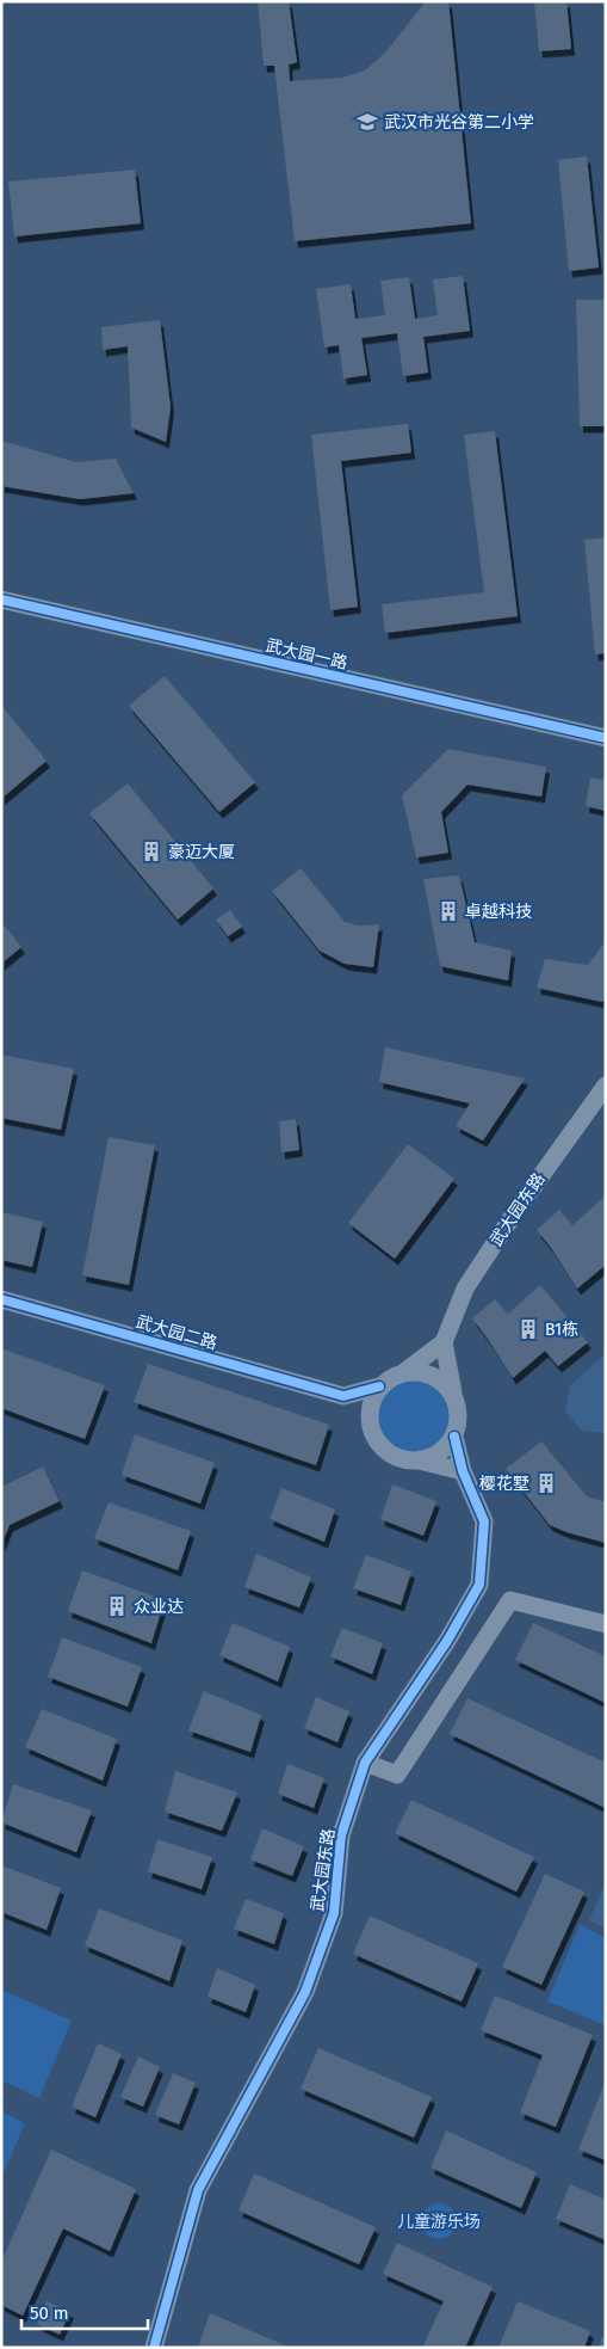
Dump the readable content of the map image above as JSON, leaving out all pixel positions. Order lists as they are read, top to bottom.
{
  "streets": {
    "street": ["武大园一路", "武大园东路", "武大园二路"]
  },
  "parks": ["儿童游乐场"],
  "places": {
    "school or university": ["武汉市光谷第二小学"],
    "building": [
      "豪迈大厦",
      "卓越科技",
      "B1栋",
      "樱花墅",
      "众业达"
    ]
  },
  "scale_bar": "50 m"
}
